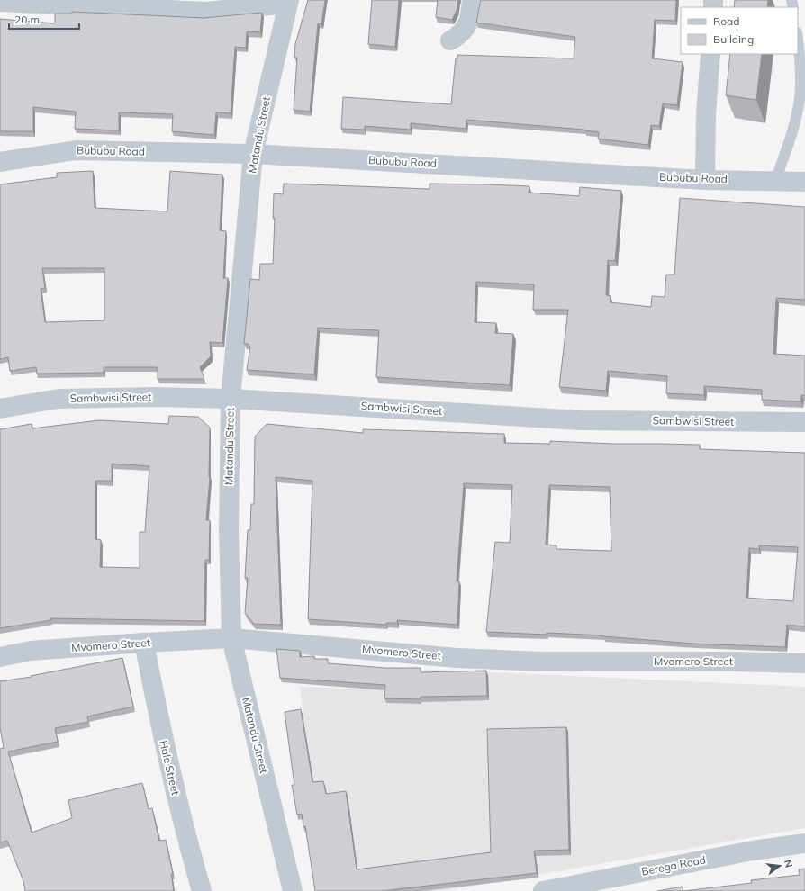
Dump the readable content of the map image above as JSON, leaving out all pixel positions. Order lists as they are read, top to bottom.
{
  "streets": {
    "street": [
      "Matandu Street",
      "Bububu Road",
      "Sambwisi Street",
      "Mvomero Street",
      "Hale Street",
      "Berega Road"
    ]
  },
  "crossings": [
    ["Matandu Street", "Bububu Road"],
    ["Matandu Street", "Sambwisi Street"],
    ["Matandu Street", "Mvomero Street"],
    ["Mvomero Street", "Hale Street"]
  ],
  "legend": ["Road", "Building"],
  "scale_bar": "20 m",
  "north": "right"
}
